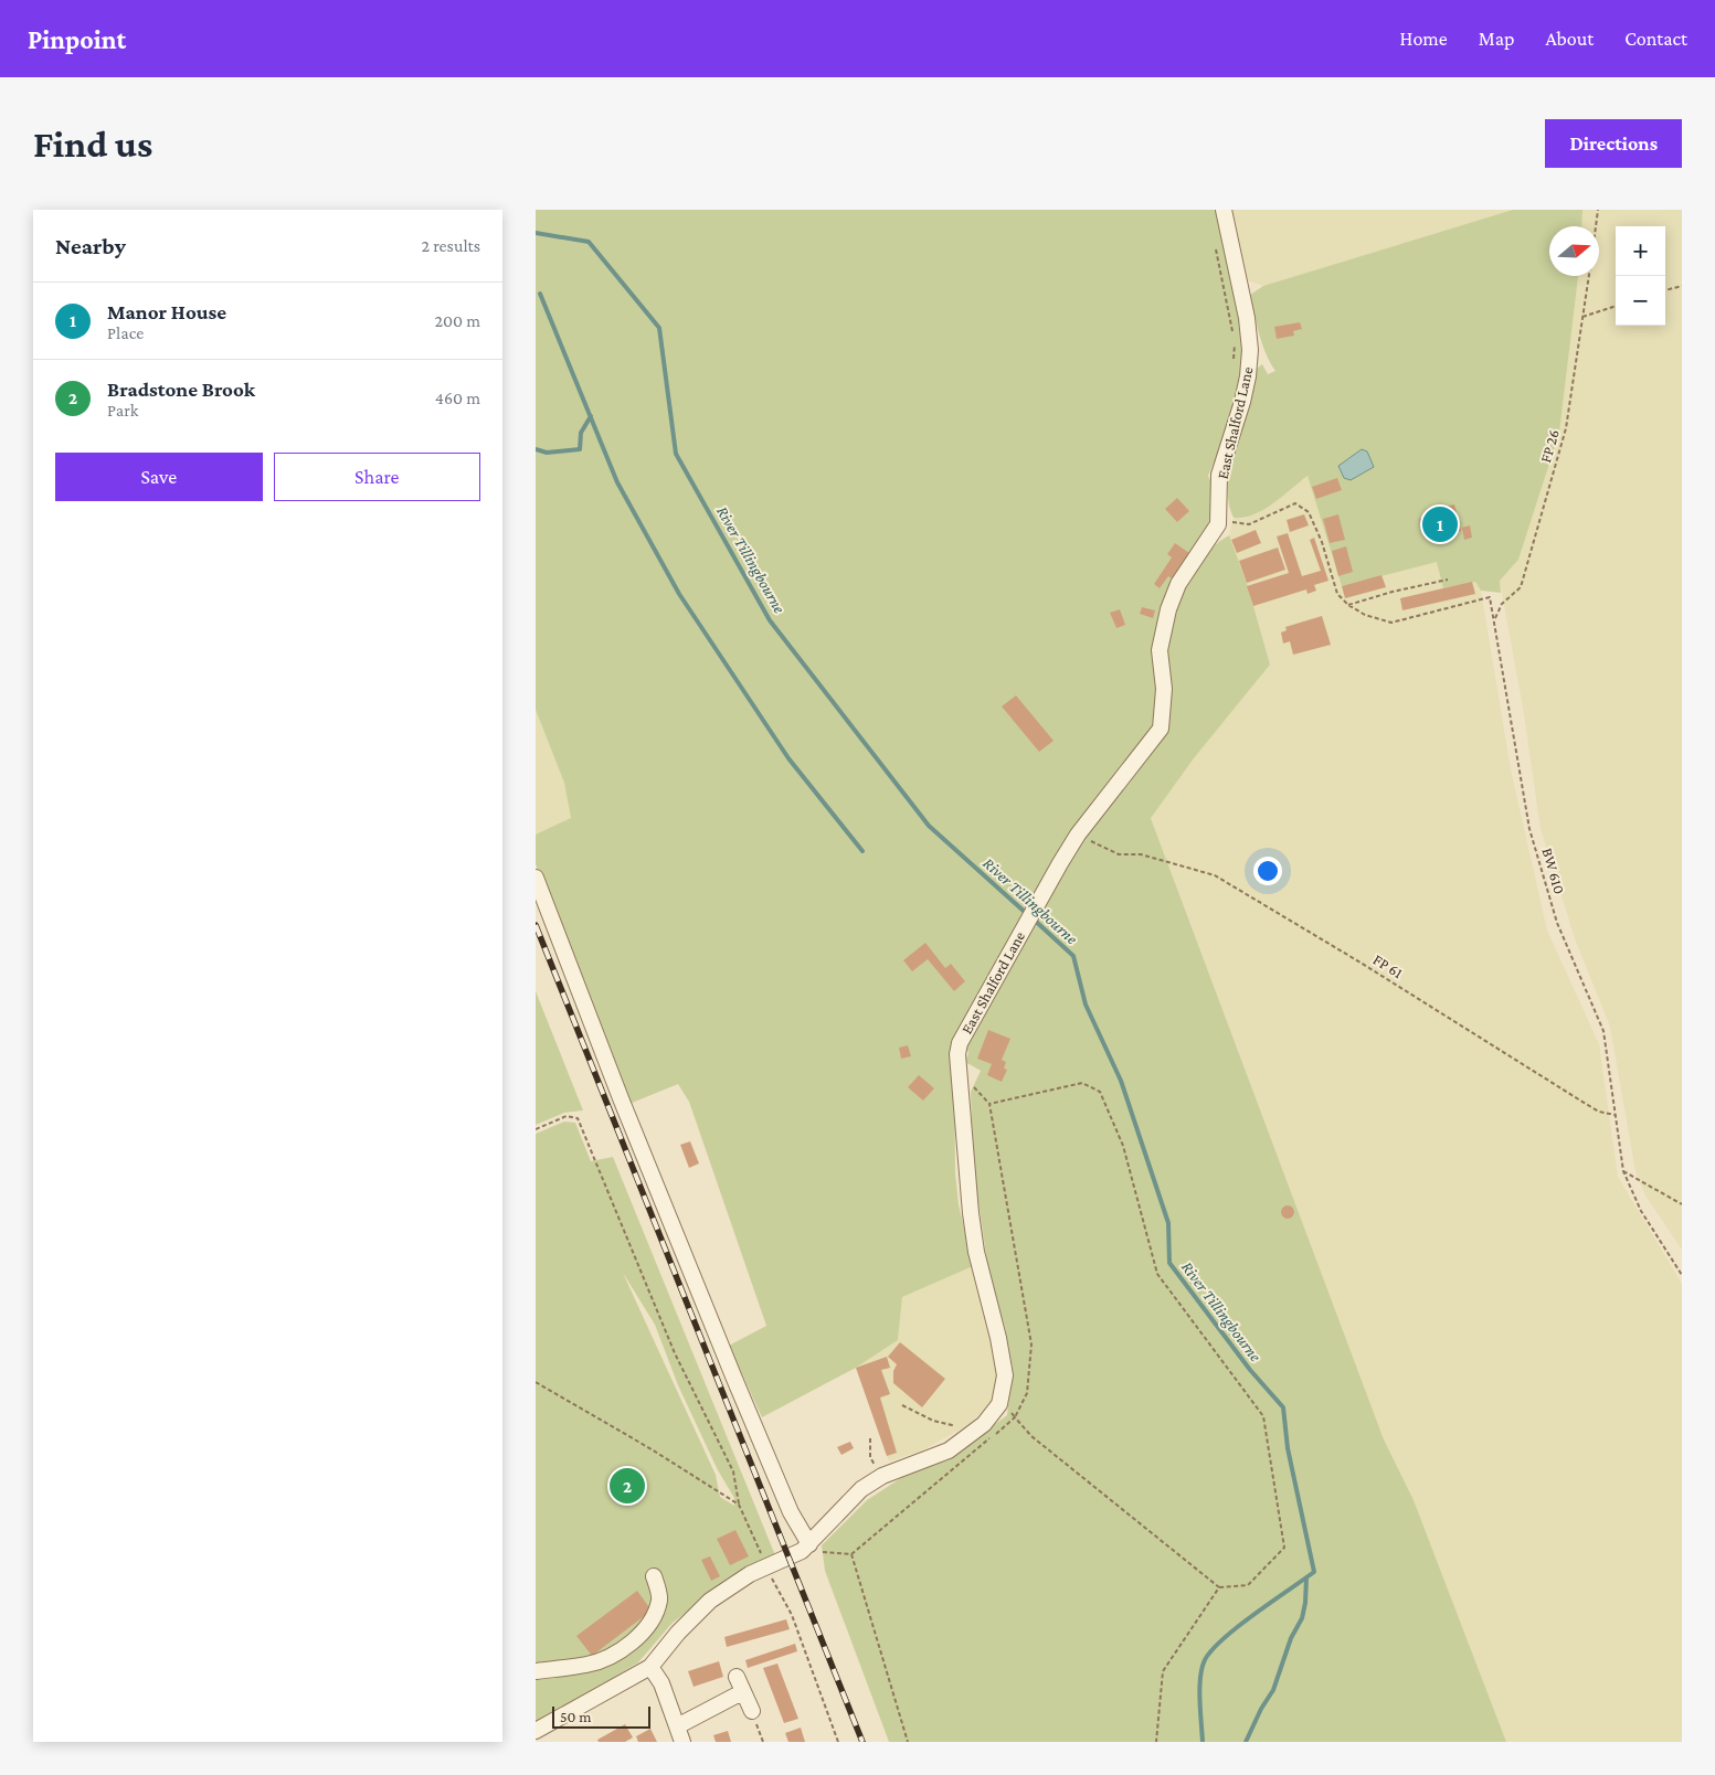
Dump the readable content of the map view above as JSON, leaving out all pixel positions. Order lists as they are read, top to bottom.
{
  "streets": {
    "street": ["East Shalford Lane"],
    "path": ["FP 26", "BW 610", "FP 61"]
  },
  "crossings": [
    ["East Shalford Lane", "FP 61"],
    ["FP 26", "BW 610"],
    ["BW 610", "FP 61"]
  ],
  "water": ["River Tillingbourne"],
  "scale_bar": "50 m",
  "north": "right",
  "page": {
    "header": "Pinpoint",
    "nav": [
      "Home",
      "Map",
      "About",
      "Contact"
    ],
    "buttons": [
      "Directions",
      ["Save", "Share"]
    ],
    "title": "Find us",
    "heading": ["Nearby", "2 results"],
    "map_buttons": ["+", "−"],
    "list": [
      {
        "mark": "1",
        "name": "Manor House",
        "note": "Place",
        "value": "200 m"
      },
      {
        "mark": "2",
        "name": "Bradstone Brook",
        "note": "Park",
        "value": "460 m"
      }
    ],
    "pins": ["1", "2"],
    "scale": "50 m"
  }
}
